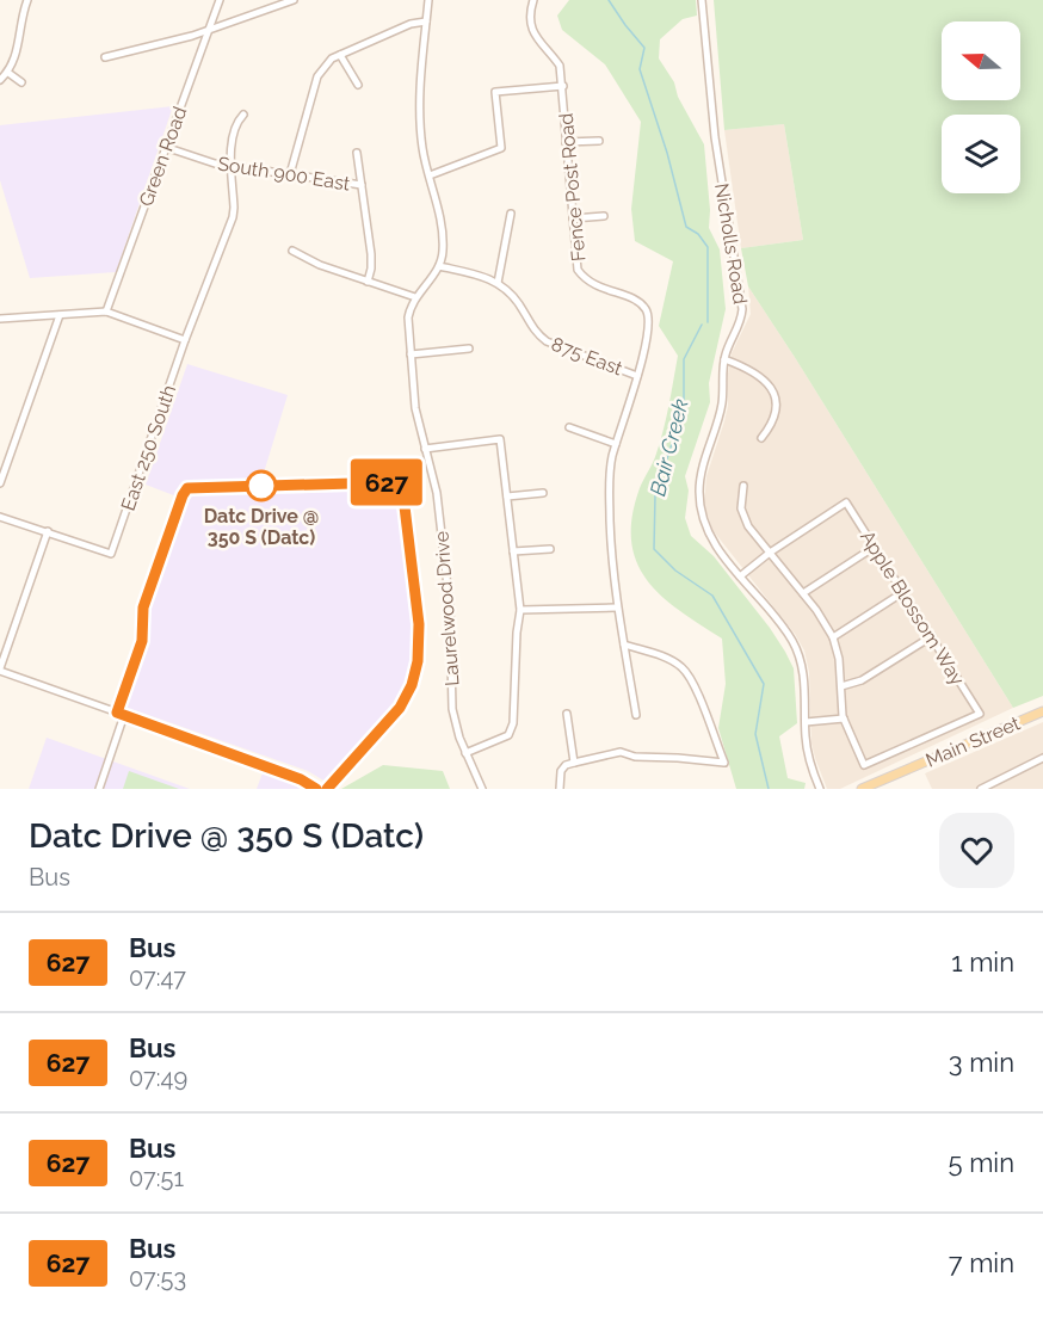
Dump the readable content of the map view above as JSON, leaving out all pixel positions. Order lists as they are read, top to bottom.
{
  "streets": {
    "main road": ["Main Street"],
    "street": [
      "Green Road",
      "South 900 East",
      "Fence Post Road",
      "Nicholls Road",
      "875 East",
      "East 250 South",
      "Apple Blossom Way",
      "Laurelwood Drive"
    ]
  },
  "crossings": [
    ["Green Road", "South 900 East"],
    ["South 900 East", "East 250 South"],
    ["Fence Post Road", "875 East"]
  ],
  "water": ["Bair Creek"],
  "places": ["Datc Drive @ 350 S (Datc)"],
  "lines": ["bus line 627"],
  "north": "left",
  "page": {
    "on_map": "627",
    "heading": ["Datc Drive @ 350 S (Datc)", "Bus"],
    "list": [
      {
        "mark": "627",
        "name": "Bus",
        "note": "07:47",
        "value": "1 min"
      },
      {
        "mark": "627",
        "name": "Bus",
        "note": "07:49",
        "value": "3 min"
      },
      {
        "mark": "627",
        "name": "Bus",
        "note": "07:51",
        "value": "5 min"
      },
      {
        "mark": "627",
        "name": "Bus",
        "note": "07:53",
        "value": "7 min"
      }
    ]
  }
}
